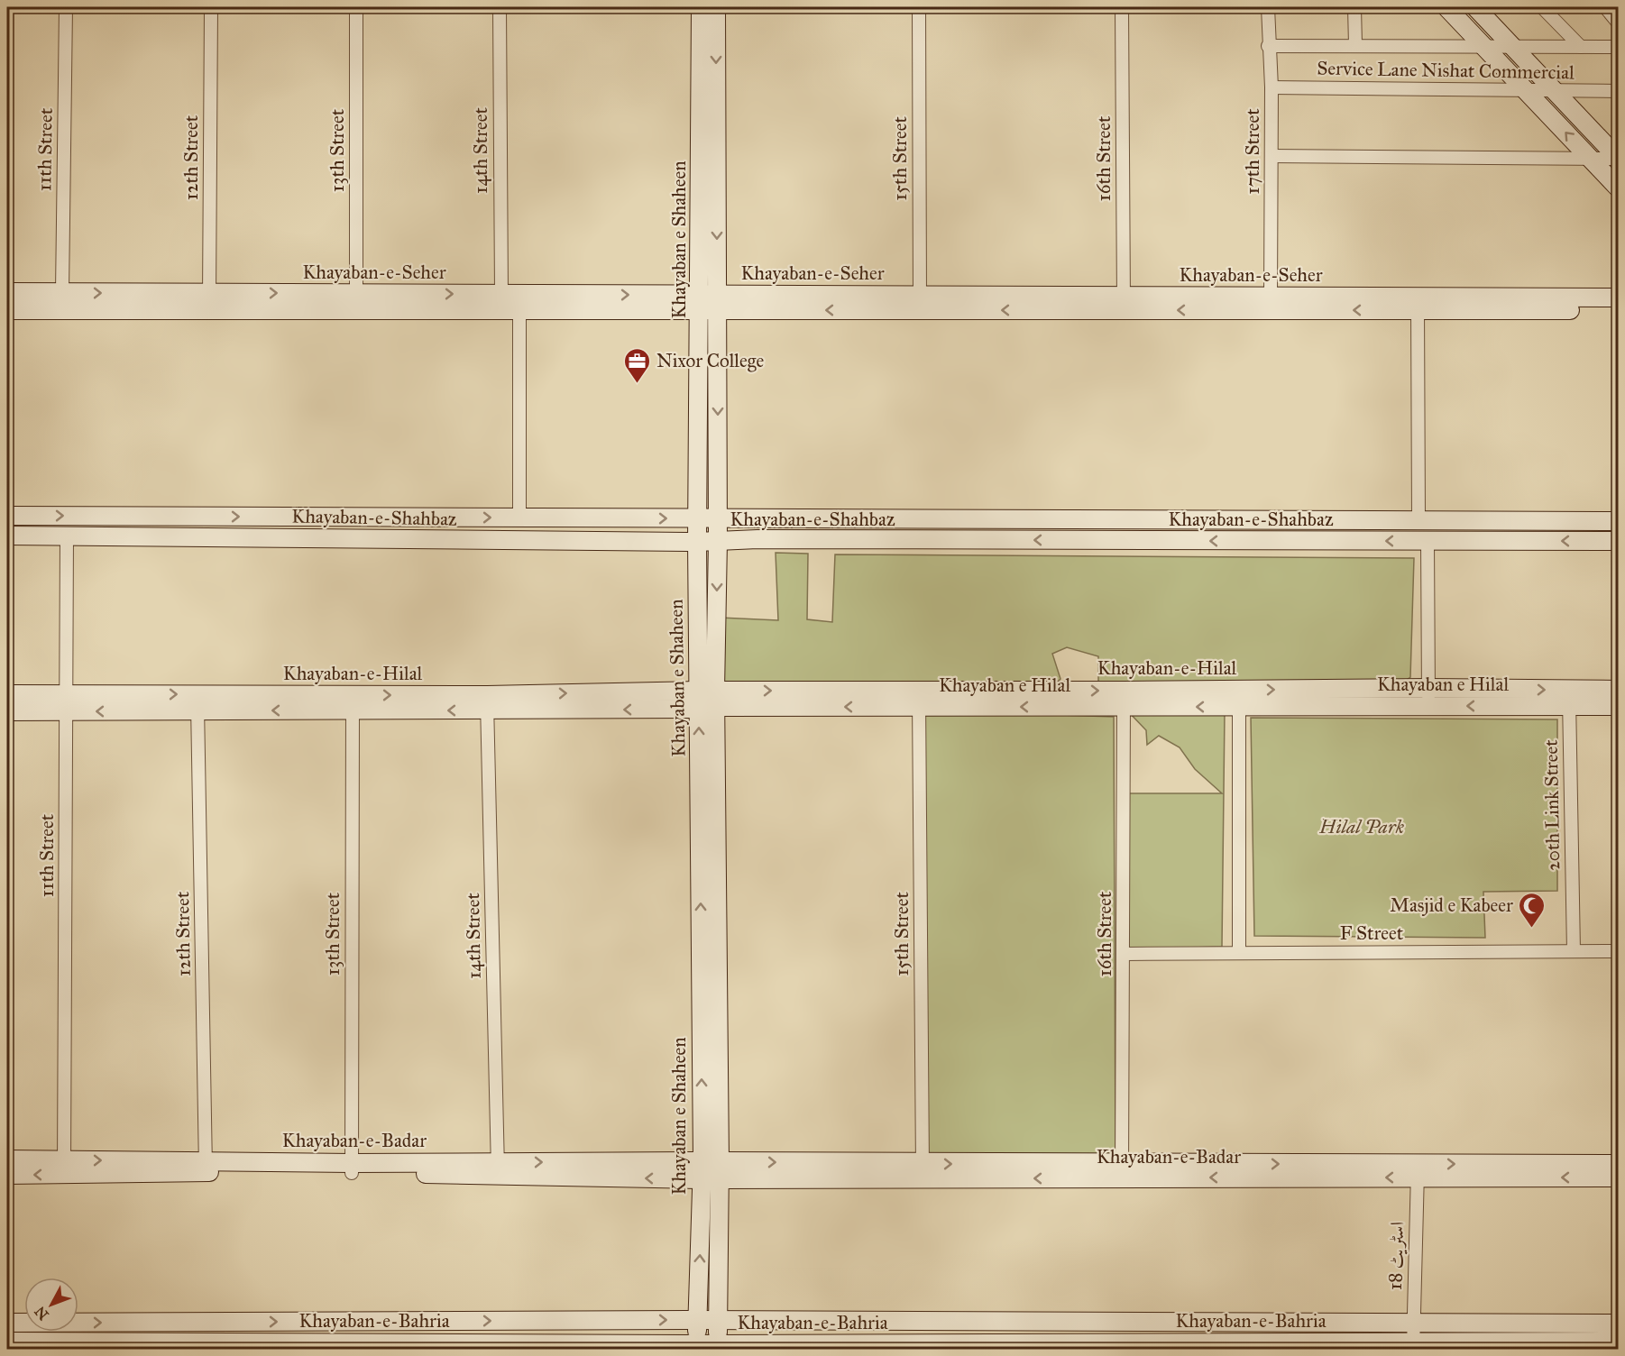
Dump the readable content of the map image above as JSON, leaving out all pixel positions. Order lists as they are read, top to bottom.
{
  "streets": {
    "main road": [
      "Khayaban e Shaheen",
      "Khayaban-e-Seher",
      "Khayaban-e-Shahbaz",
      "Khayaban-e-Hilal",
      "Khayaban e Hilal",
      "Khayaban-e-Badar",
      "Khayaban-e-Bahria"
    ],
    "street": [
      "Service Lane Nishat Commercial",
      "11th Street",
      "13th Street",
      "14th Street",
      "17th Street",
      "12th Street",
      "15th Street",
      "16th Street",
      "20th Link Street",
      "F Street",
      "اسٹریٹ 18"
    ]
  },
  "crossings": [
    ["Service Lane Nishat Commercial", "17th Street"],
    ["11th Street", "Khayaban-e-Seher"],
    ["11th Street", "Khayaban-e-Shahbaz"],
    ["11th Street", "Khayaban-e-Hilal"],
    ["11th Street", "Khayaban-e-Badar"],
    ["13th Street", "Khayaban-e-Seher"],
    ["13th Street", "Khayaban-e-Hilal"],
    ["13th Street", "Khayaban-e-Badar"],
    ["14th Street", "Khayaban-e-Seher"],
    ["14th Street", "Khayaban-e-Hilal"],
    ["14th Street", "Khayaban-e-Badar"],
    ["17th Street", "Khayaban-e-Seher"],
    ["12th Street", "Khayaban-e-Seher"],
    ["12th Street", "Khayaban-e-Hilal"],
    ["12th Street", "Khayaban-e-Badar"],
    ["15th Street", "Khayaban-e-Seher"],
    ["15th Street", "Khayaban e Hilal"],
    ["15th Street", "Khayaban-e-Badar"],
    ["16th Street", "Khayaban-e-Seher"],
    ["16th Street", "Khayaban e Hilal"],
    ["16th Street", "F Street"],
    ["16th Street", "Khayaban-e-Badar"],
    ["Khayaban e Shaheen", "Khayaban-e-Seher"],
    ["Khayaban e Shaheen", "Khayaban-e-Shahbaz"],
    ["Khayaban e Shaheen", "Khayaban-e-Hilal"],
    ["Khayaban e Shaheen", "Khayaban-e-Badar"],
    ["Khayaban e Shaheen", "Khayaban-e-Bahria"],
    ["Khayaban-e-Hilal", "Khayaban e Hilal"],
    ["Khayaban-e-Hilal", "20th Link Street"],
    ["Khayaban e Hilal", "20th Link Street"],
    ["20th Link Street", "F Street"],
    ["Khayaban-e-Badar", "اسٹریٹ 18"],
    ["اسٹریٹ 18", "Khayaban-e-Bahria"]
  ],
  "parks": ["Hilal Park"],
  "places": {
    "office": ["Nixor College"],
    "mosque": ["Masjid e Kabeer"]
  },
  "north": "bottom left"
}
